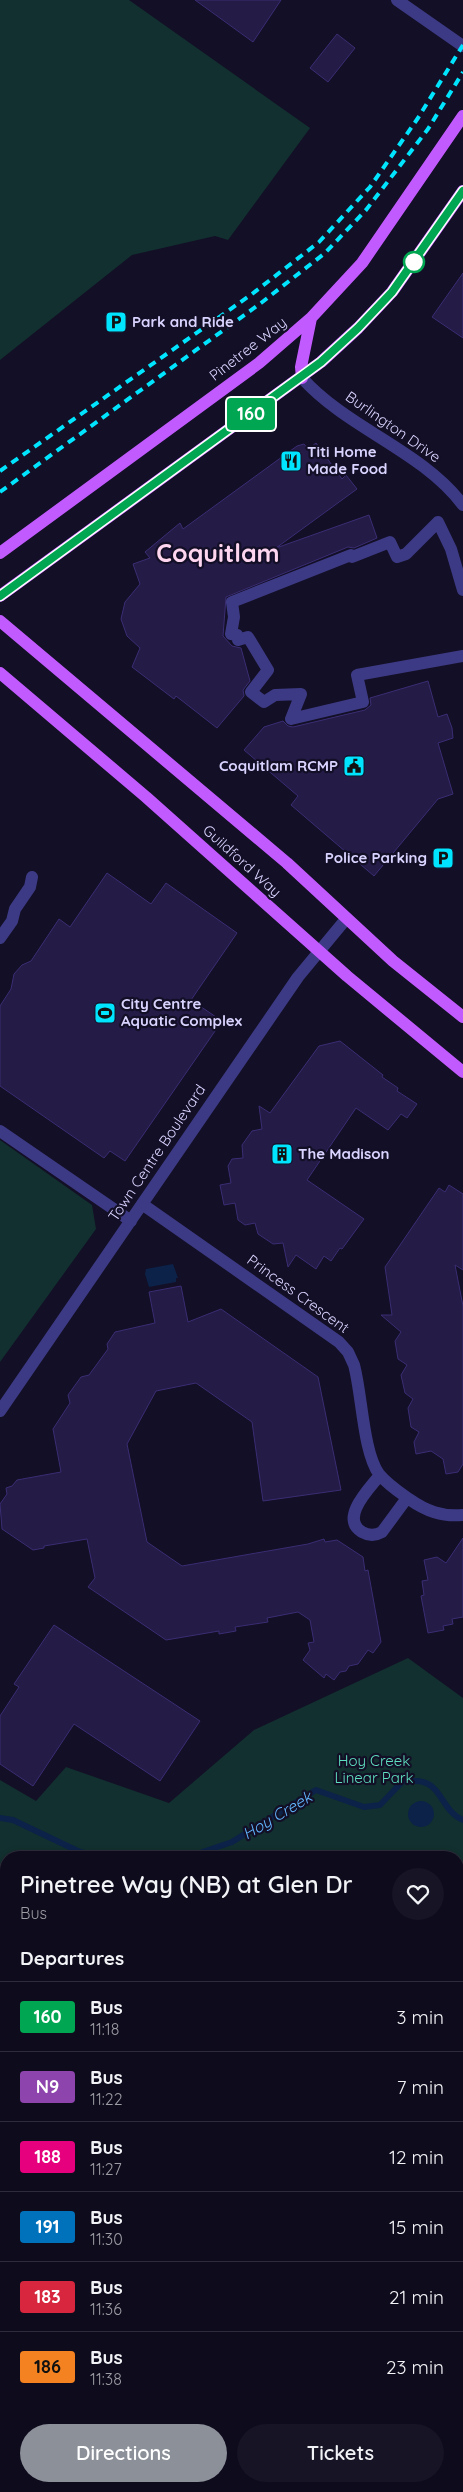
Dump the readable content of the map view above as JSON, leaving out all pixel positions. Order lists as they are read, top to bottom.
{
  "streets": {
    "main road": ["Pinetree Way", "Guildford Way"],
    "street": ["Burlington Drive", "Town Centre Boulevard", "Princess Crescent"]
  },
  "crossings": [
    ["Guildford Way", "Town Centre Boulevard"],
    ["Town Centre Boulevard", "Princess Crescent"]
  ],
  "districts": ["Coquitlam"],
  "water": ["Hoy Creek"],
  "parks": ["Hoy Creek Linear Park"],
  "places": {
    "parking": ["Park and Ride", "Police Parking"],
    "restaurant": ["Titi Home Made Food"],
    "public building": ["Coquitlam RCMP"],
    "sports": ["City Centre Aquatic Complex"],
    "building": ["The Madison"]
  },
  "lines": ["bus line 160"],
  "page": {
    "on_map": "160",
    "heading": [
      ["Pinetree Way (NB) at Glen Dr", "Bus"],
      "Departures"
    ],
    "list": [
      {
        "mark": "160",
        "name": "Bus",
        "note": "11:18",
        "value": "3 min"
      },
      {
        "mark": "N9",
        "name": "Bus",
        "note": "11:22",
        "value": "7 min"
      },
      {
        "mark": "188",
        "name": "Bus",
        "note": "11:27",
        "value": "12 min"
      },
      {
        "mark": "191",
        "name": "Bus",
        "note": "11:30",
        "value": "15 min"
      },
      {
        "mark": "183",
        "name": "Bus",
        "note": "11:36",
        "value": "21 min"
      },
      {
        "mark": "186",
        "name": "Bus",
        "note": "11:38",
        "value": "23 min"
      }
    ],
    "buttons": ["Directions", "Tickets"]
  }
}
